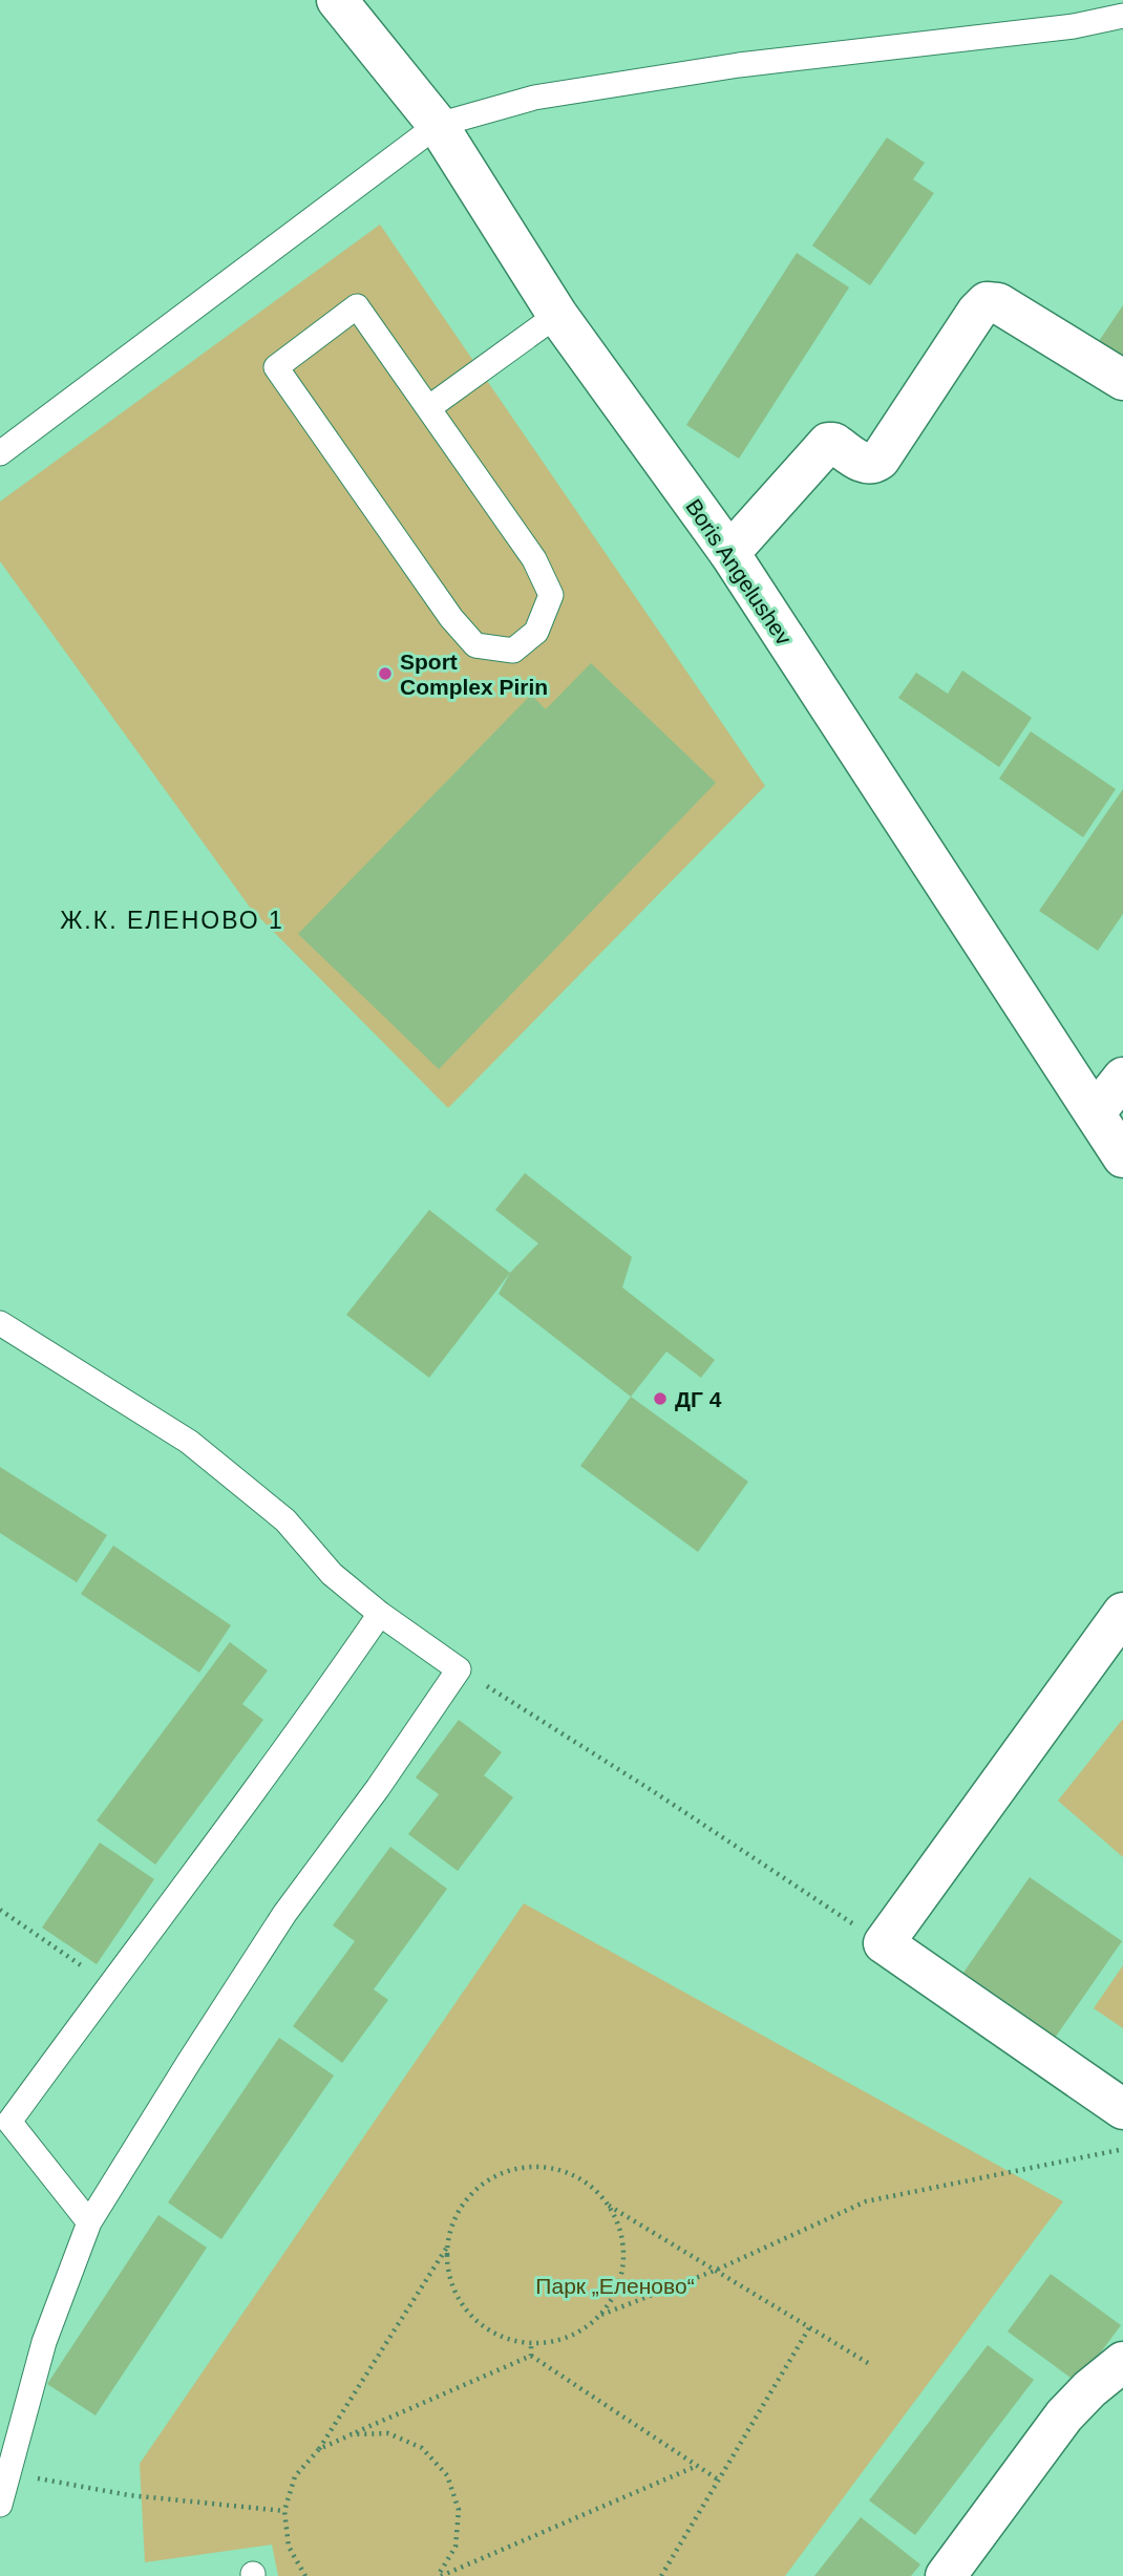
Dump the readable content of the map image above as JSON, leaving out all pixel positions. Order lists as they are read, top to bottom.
{
  "streets": {
    "street": ["Boris Angelushev"]
  },
  "districts": ["Ж.К. ЕЛЕНОВО 1"],
  "parks": ["Парк „Еленово“"],
  "places": ["Sport Complex Pirin", "ДГ 4"]
}
